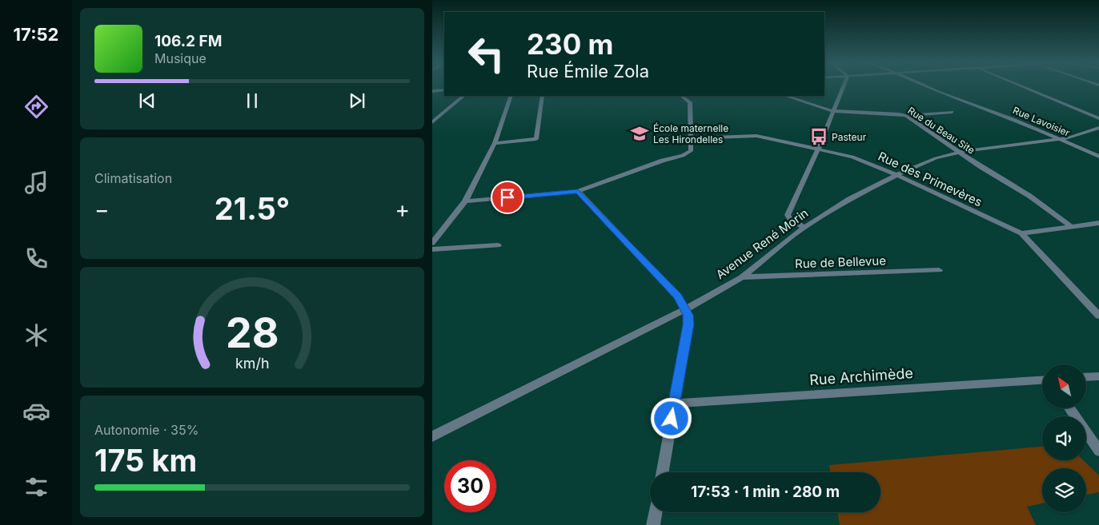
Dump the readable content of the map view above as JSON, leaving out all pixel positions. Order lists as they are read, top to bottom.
{
  "streets": {
    "street": [
      "Rue Lavoisier",
      "Rue du Beau Site",
      "Rue des Primevères",
      "Avenue René Morin",
      "Rue de Bellevue",
      "Rue Archimède"
    ]
  },
  "crossings": [
    ["Rue Lavoisier", "Avenue René Morin"],
    ["Rue du Beau Site", "Avenue René Morin"],
    ["Rue des Primevères", "Avenue René Morin"],
    ["Avenue René Morin", "Rue de Bellevue"]
  ],
  "places": {
    "school or university": ["École maternelle Les Hirondelles"],
    "bus stop": ["Pasteur"]
  },
  "north": "top left",
  "page": {
    "tabs": "17:52",
    "turn": ["230 m", "Rue Émile Zola"],
    "song": ["106.2 FM", "Musique"],
    "tile": [
      "Climatisation",
      ["Autonomie · 35%", "175 km"]
    ],
    "heat": ["−", "21.5°", "+"],
    "limit": "30",
    "trip": "17:53 · 1 min · 280 m",
    "gauge": ["28", "km/h"]
  }
}
